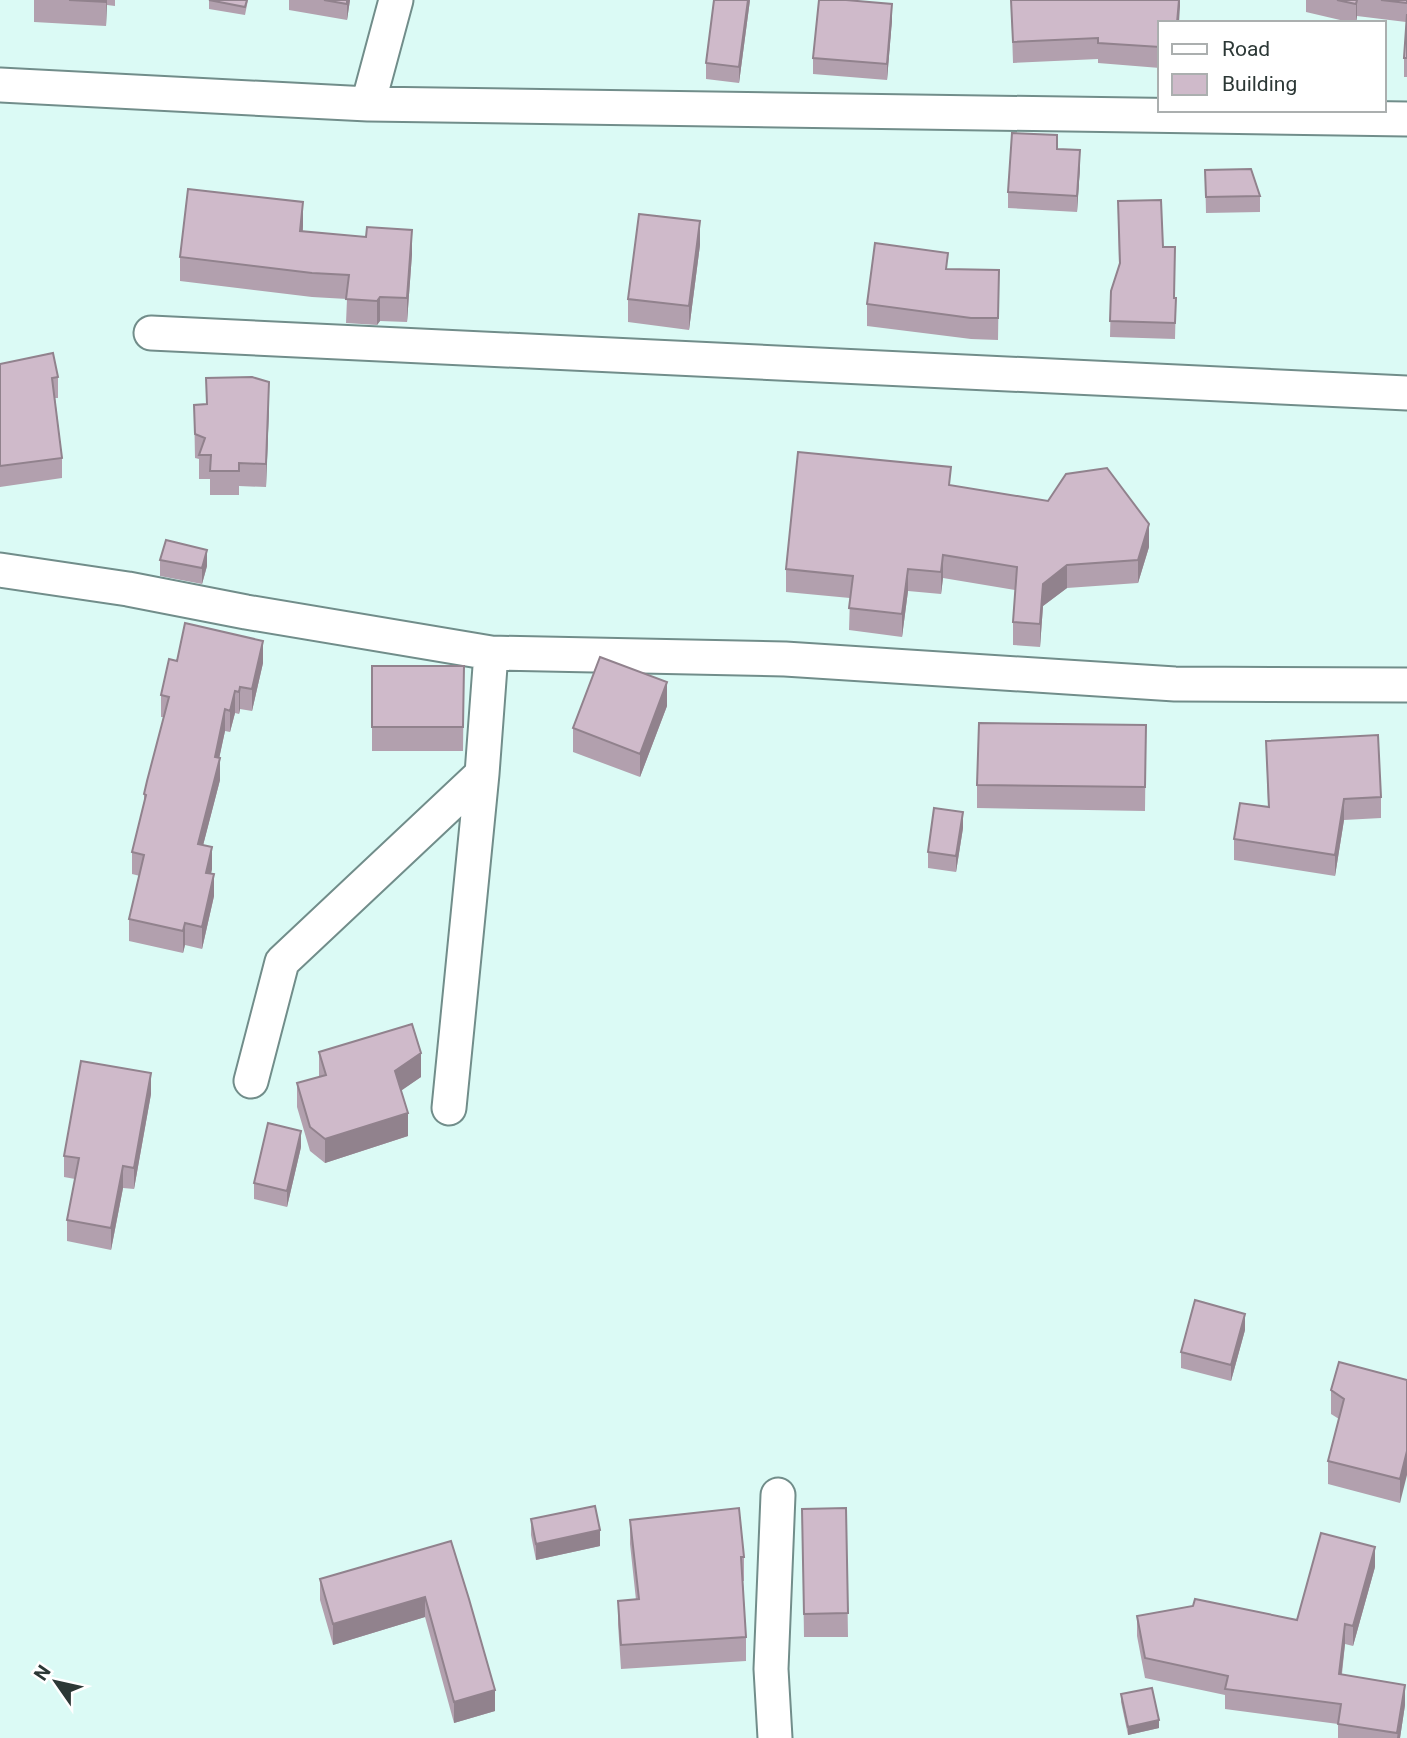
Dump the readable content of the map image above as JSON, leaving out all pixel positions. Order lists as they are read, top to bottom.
{
  "legend": ["Road", "Building"],
  "north": "top left"
}
